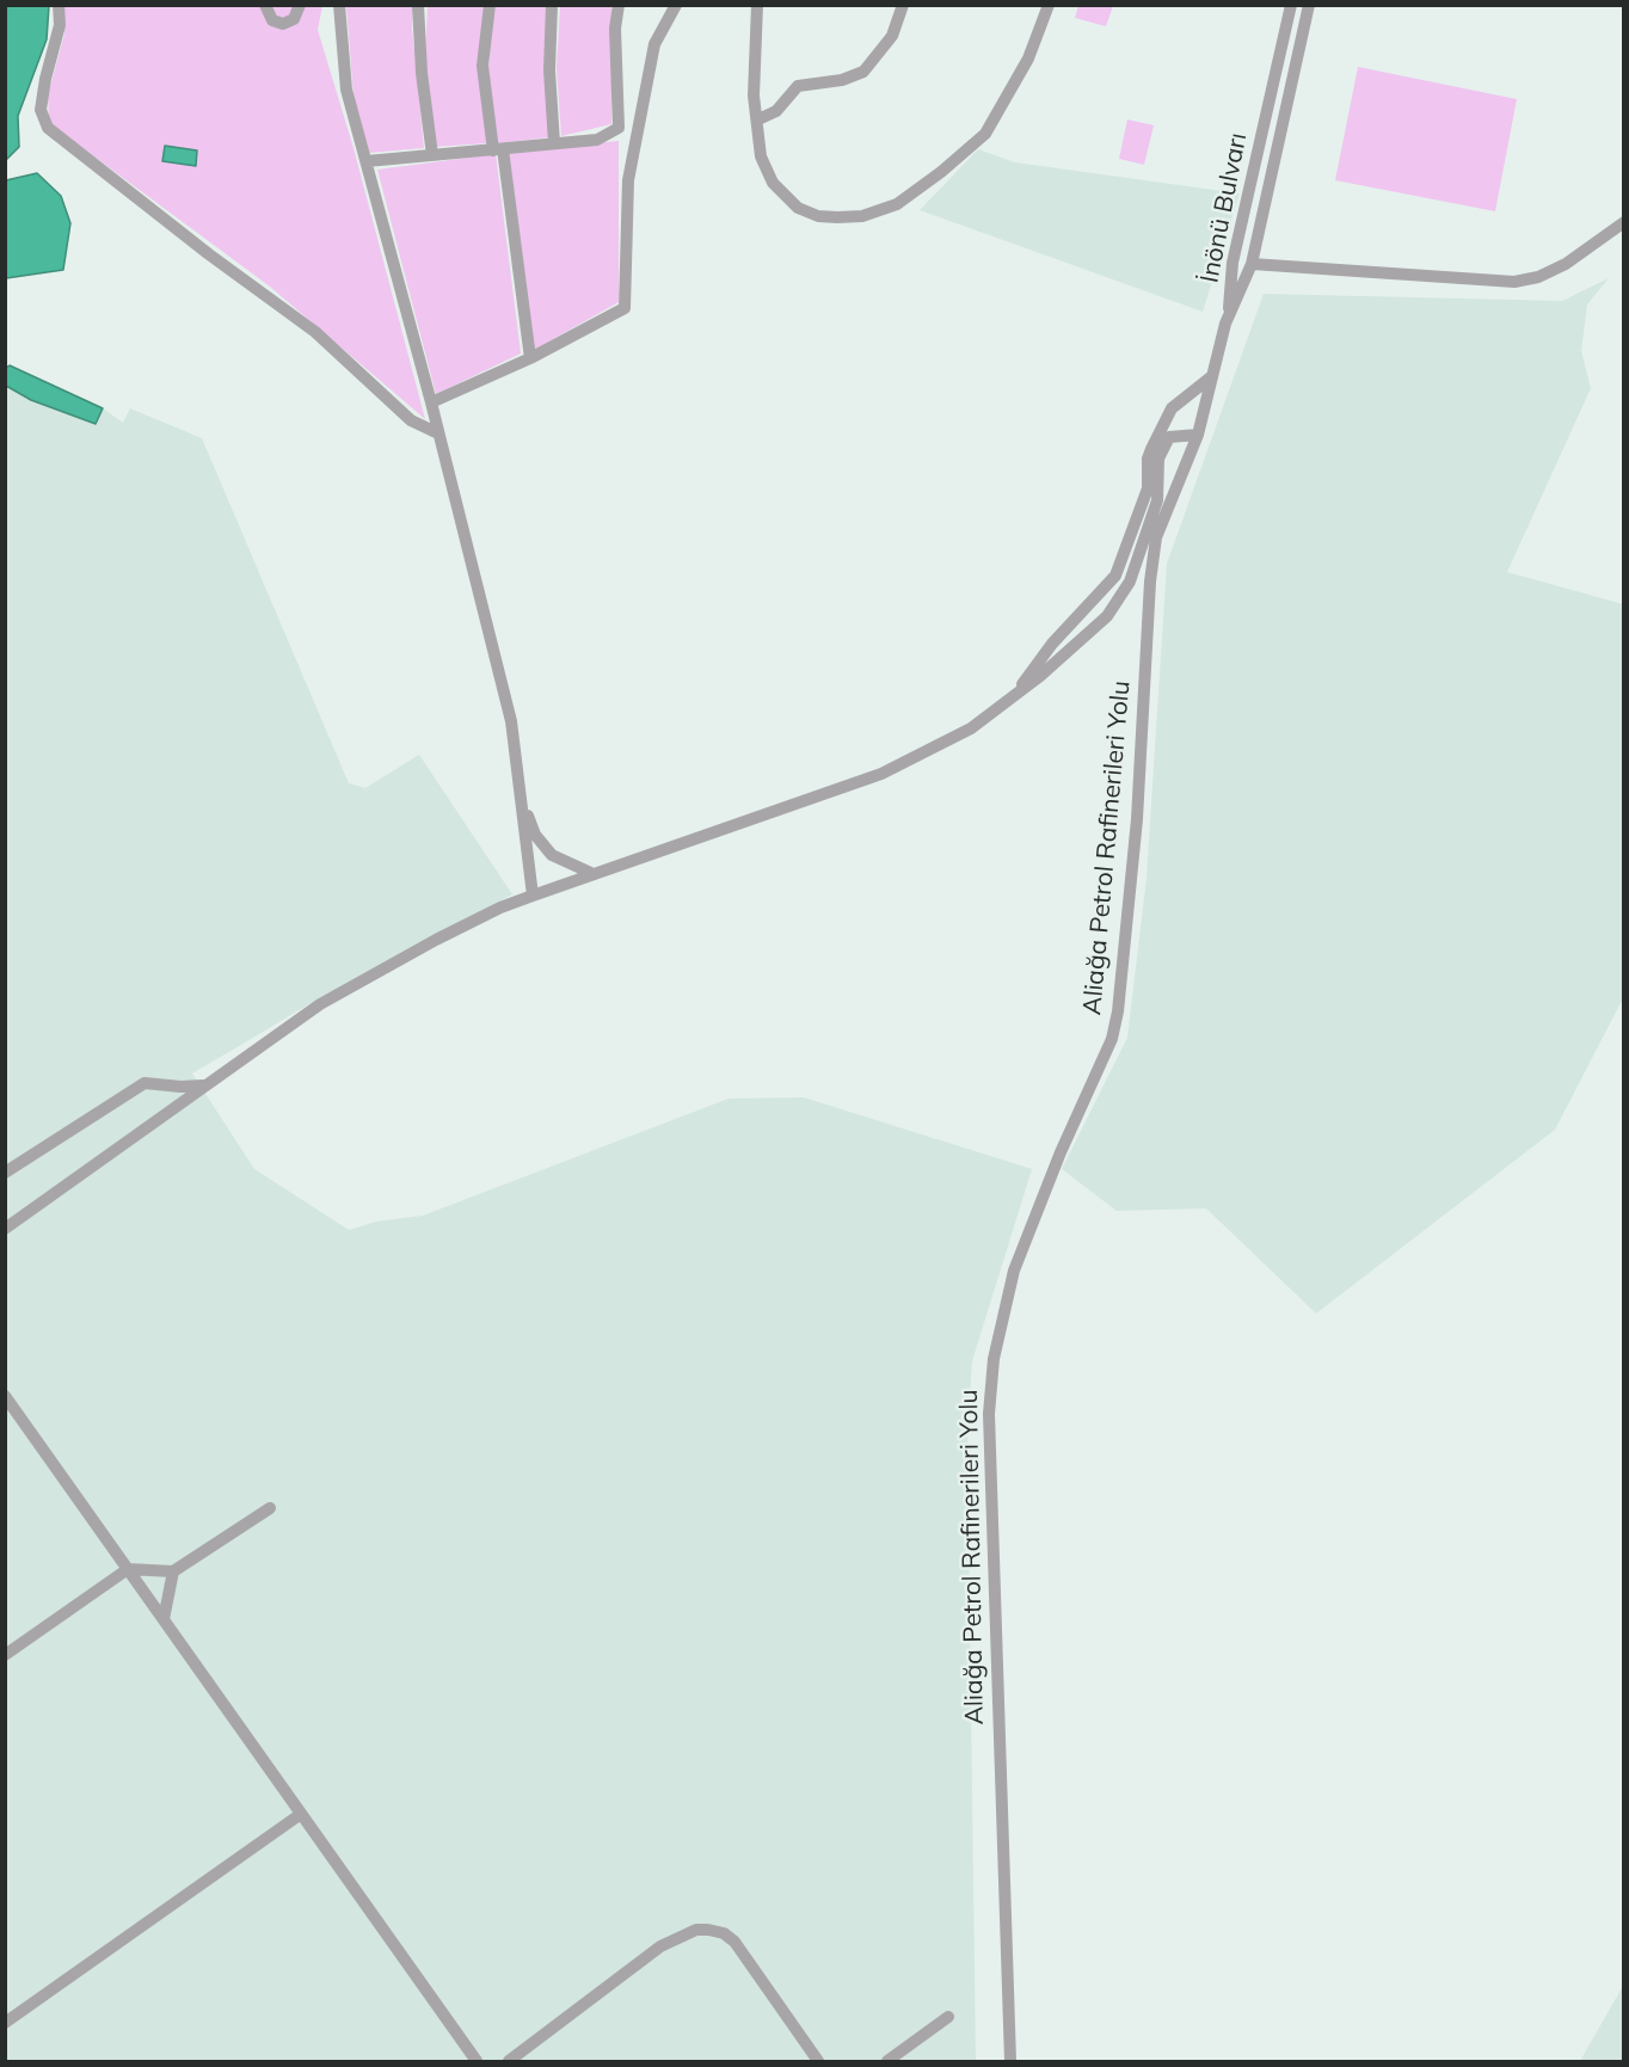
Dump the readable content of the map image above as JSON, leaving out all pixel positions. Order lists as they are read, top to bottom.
{
  "streets": {
    "street": ["İnönü Bulvarı", "Aliağa Petrol Rafinerileri Yolu"]
  },
  "crossings": [
    ["İnönü Bulvarı", "Aliağa Petrol Rafinerileri Yolu"]
  ]
}
